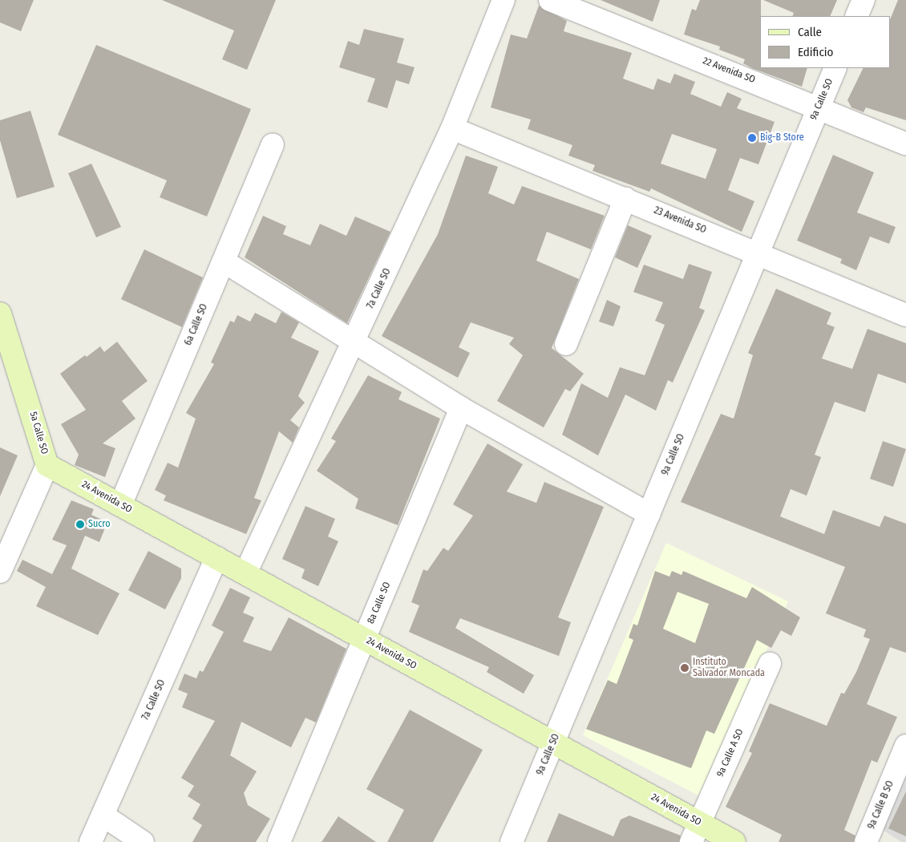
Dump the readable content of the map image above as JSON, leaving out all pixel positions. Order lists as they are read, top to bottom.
{
  "streets": {
    "street": [
      "22 Avenida SO",
      "9a Calle SO",
      "23 Avenida SO",
      "7a Calle SO",
      "6a Calle SO",
      "5a Calle SO",
      "24 Avenida SO",
      "8a Calle SO",
      "9a Calle A SO",
      "9a Calle B SO"
    ]
  },
  "crossings": [
    ["22 Avenida SO", "9a Calle SO"],
    ["9a Calle SO", "23 Avenida SO"],
    ["9a Calle SO", "24 Avenida SO"],
    ["23 Avenida SO", "7a Calle SO"],
    ["7a Calle SO", "24 Avenida SO"],
    ["6a Calle SO", "24 Avenida SO"],
    ["5a Calle SO", "24 Avenida SO"],
    ["24 Avenida SO", "8a Calle SO"],
    ["24 Avenida SO", "9a Calle A SO"]
  ],
  "places": ["Big-B Store", "Sucro", "Instituto Salvador Moncada"],
  "legend": ["Calle", "Edificio"]
}
